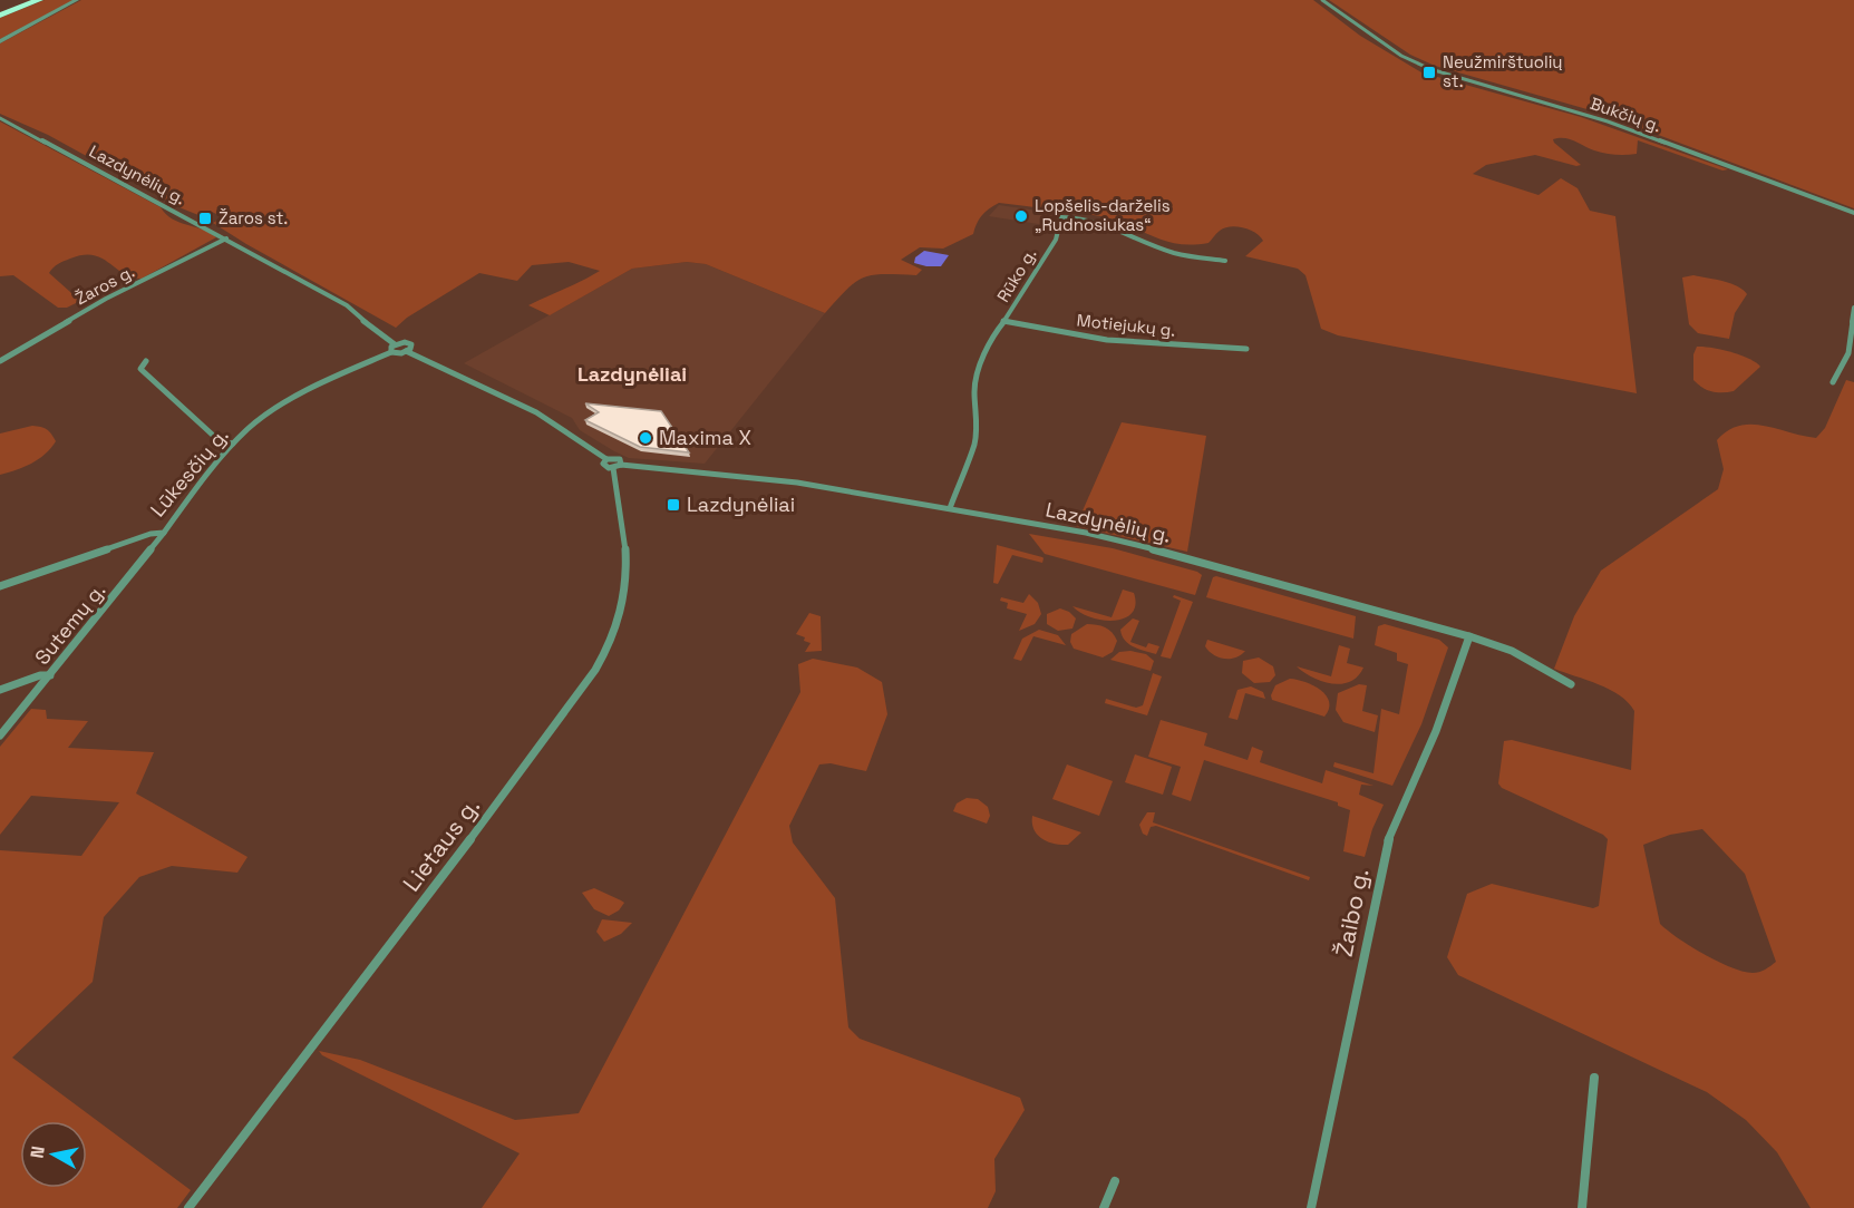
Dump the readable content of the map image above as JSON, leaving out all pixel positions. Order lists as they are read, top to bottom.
{
  "streets": {
    "street": [
      "Bukčių g.",
      "Lazdynėlių g.",
      "Rūko g.",
      "Žaros g.",
      "Motiejukų g.",
      "Lūkesčių g.",
      "Sutemų g.",
      "Lietaus g.",
      "Žaibo g."
    ]
  },
  "crossings": [
    ["Lazdynėlių g.", "Rūko g."],
    ["Lazdynėlių g.", "Žaros g."],
    ["Lazdynėlių g.", "Lietaus g."],
    ["Lazdynėlių g.", "Žaibo g."],
    ["Rūko g.", "Motiejukų g."],
    ["Lūkesčių g.", "Sutemų g."]
  ],
  "districts": ["Lazdynėliai"],
  "places": {
    "transit": ["Neužmirštuolių st.", "Žaros st.", "Lazdynėliai"],
    "other": ["Lopšelis-darželis „Rudnosiukas“", "Maxima X"]
  },
  "north": "left"
}
